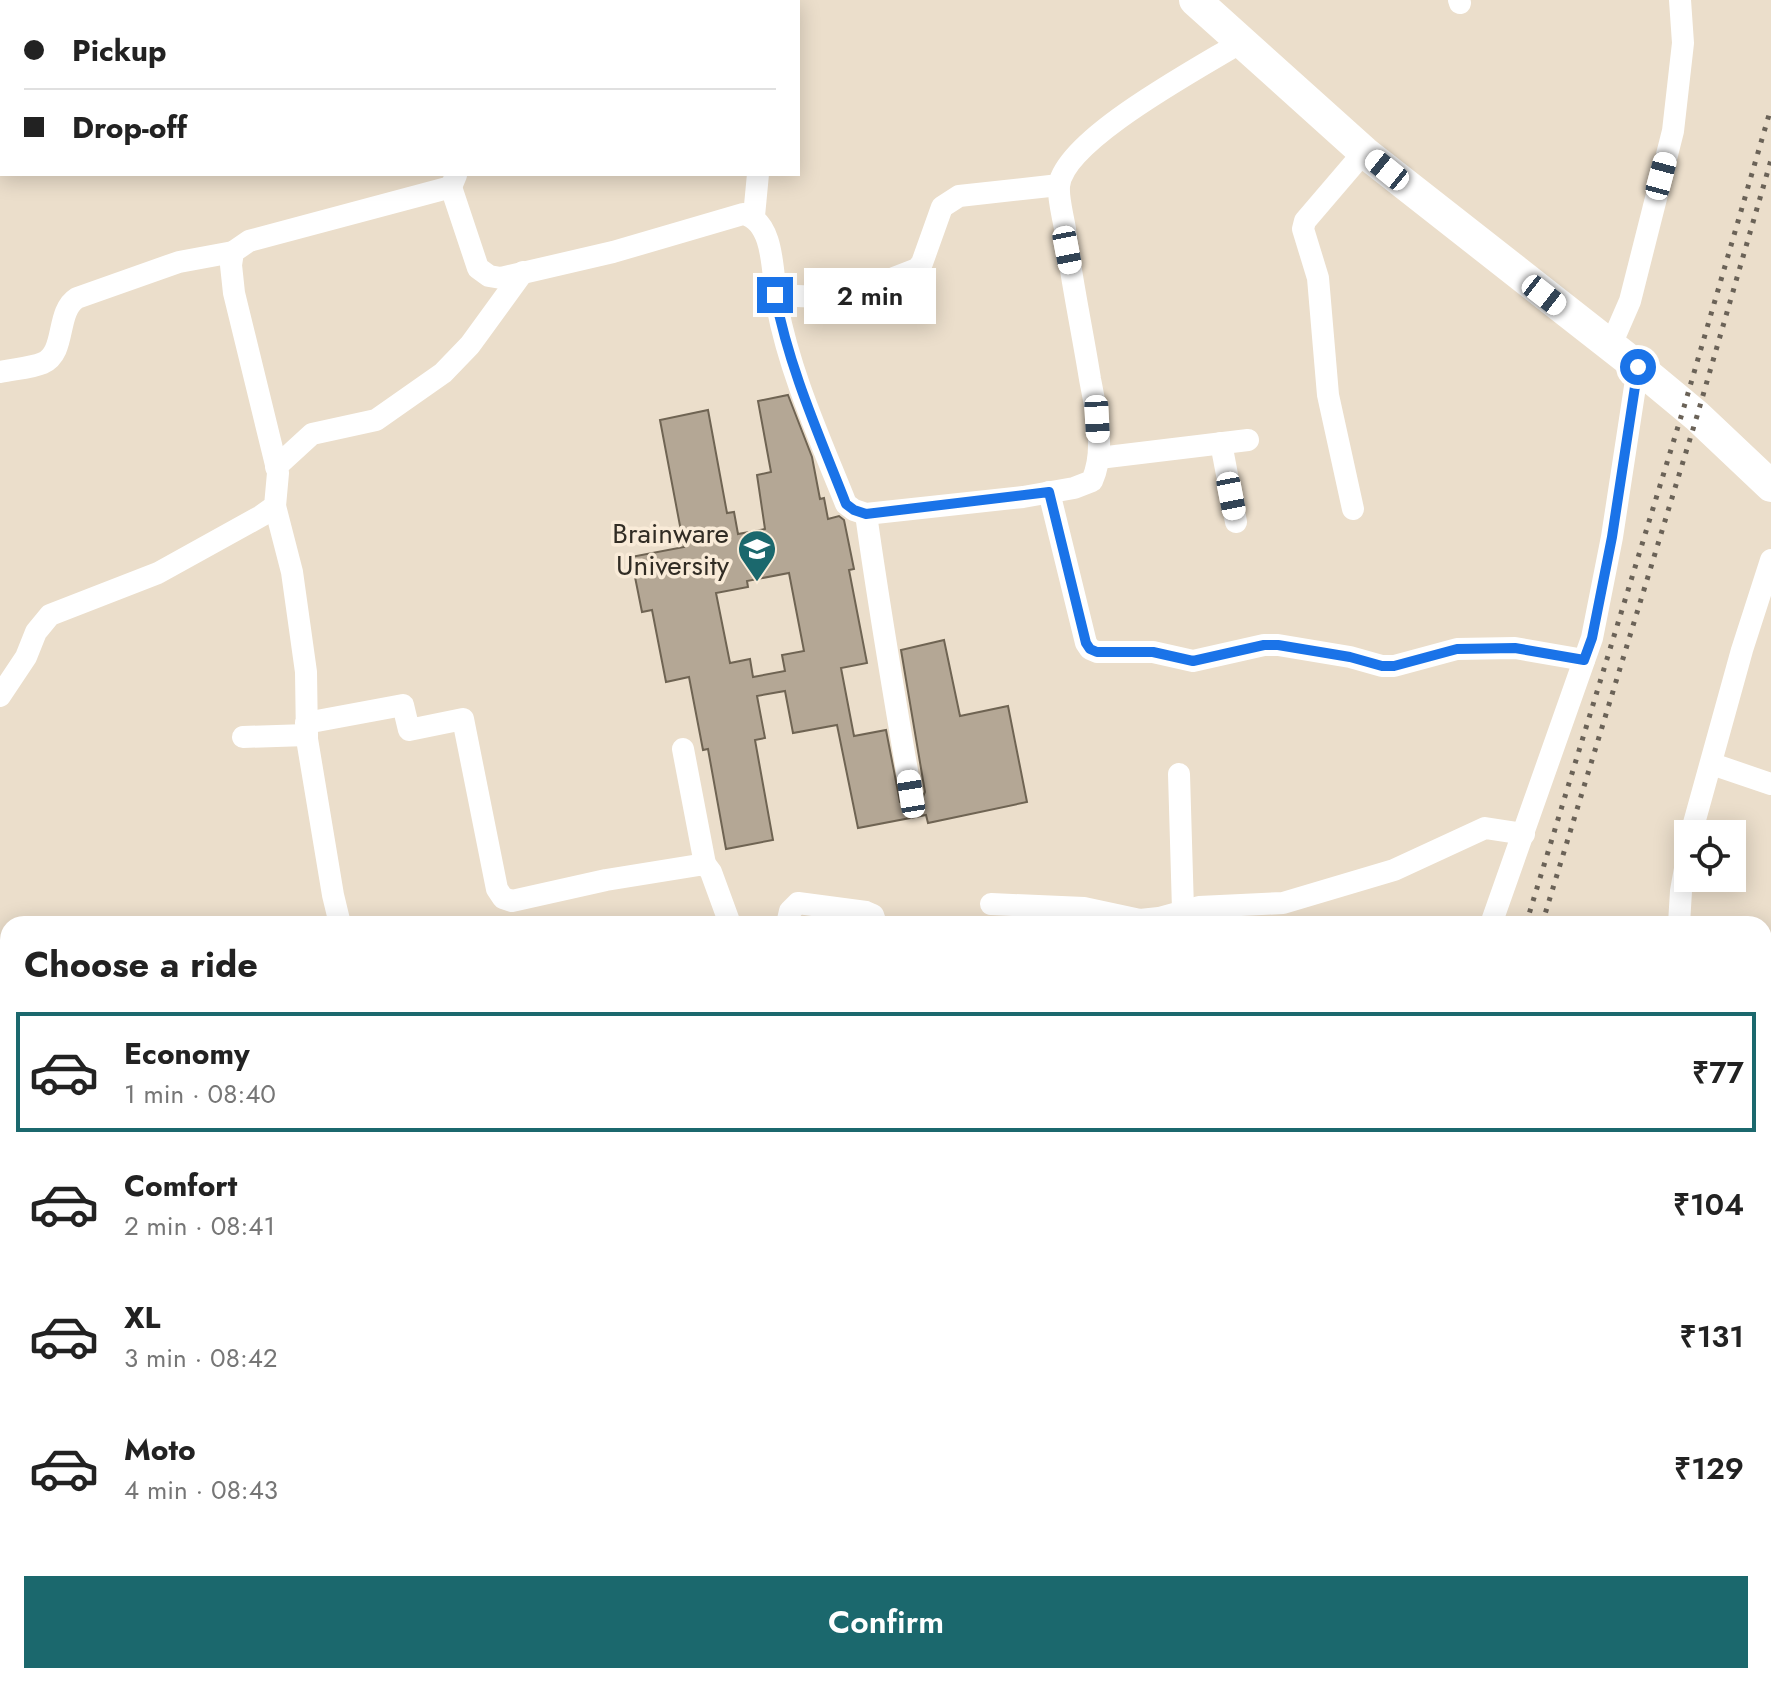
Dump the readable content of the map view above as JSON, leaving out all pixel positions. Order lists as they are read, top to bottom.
{
  "places": {
    "school or university": ["Brainware University"]
  },
  "page": {
    "banner": ["Pickup", "Drop-off"],
    "bubble": "2 min",
    "heading": "Choose a ride",
    "list": [
      {
        "name": "Economy",
        "note": "1 min · 08:40",
        "value": "₹77"
      },
      {
        "name": "Comfort",
        "note": "2 min · 08:41",
        "value": "₹104"
      },
      {
        "name": "XL",
        "note": "3 min · 08:42",
        "value": "₹131"
      },
      {
        "name": "Moto",
        "note": "4 min · 08:43",
        "value": "₹129"
      }
    ],
    "buttons": "Confirm"
  }
}
